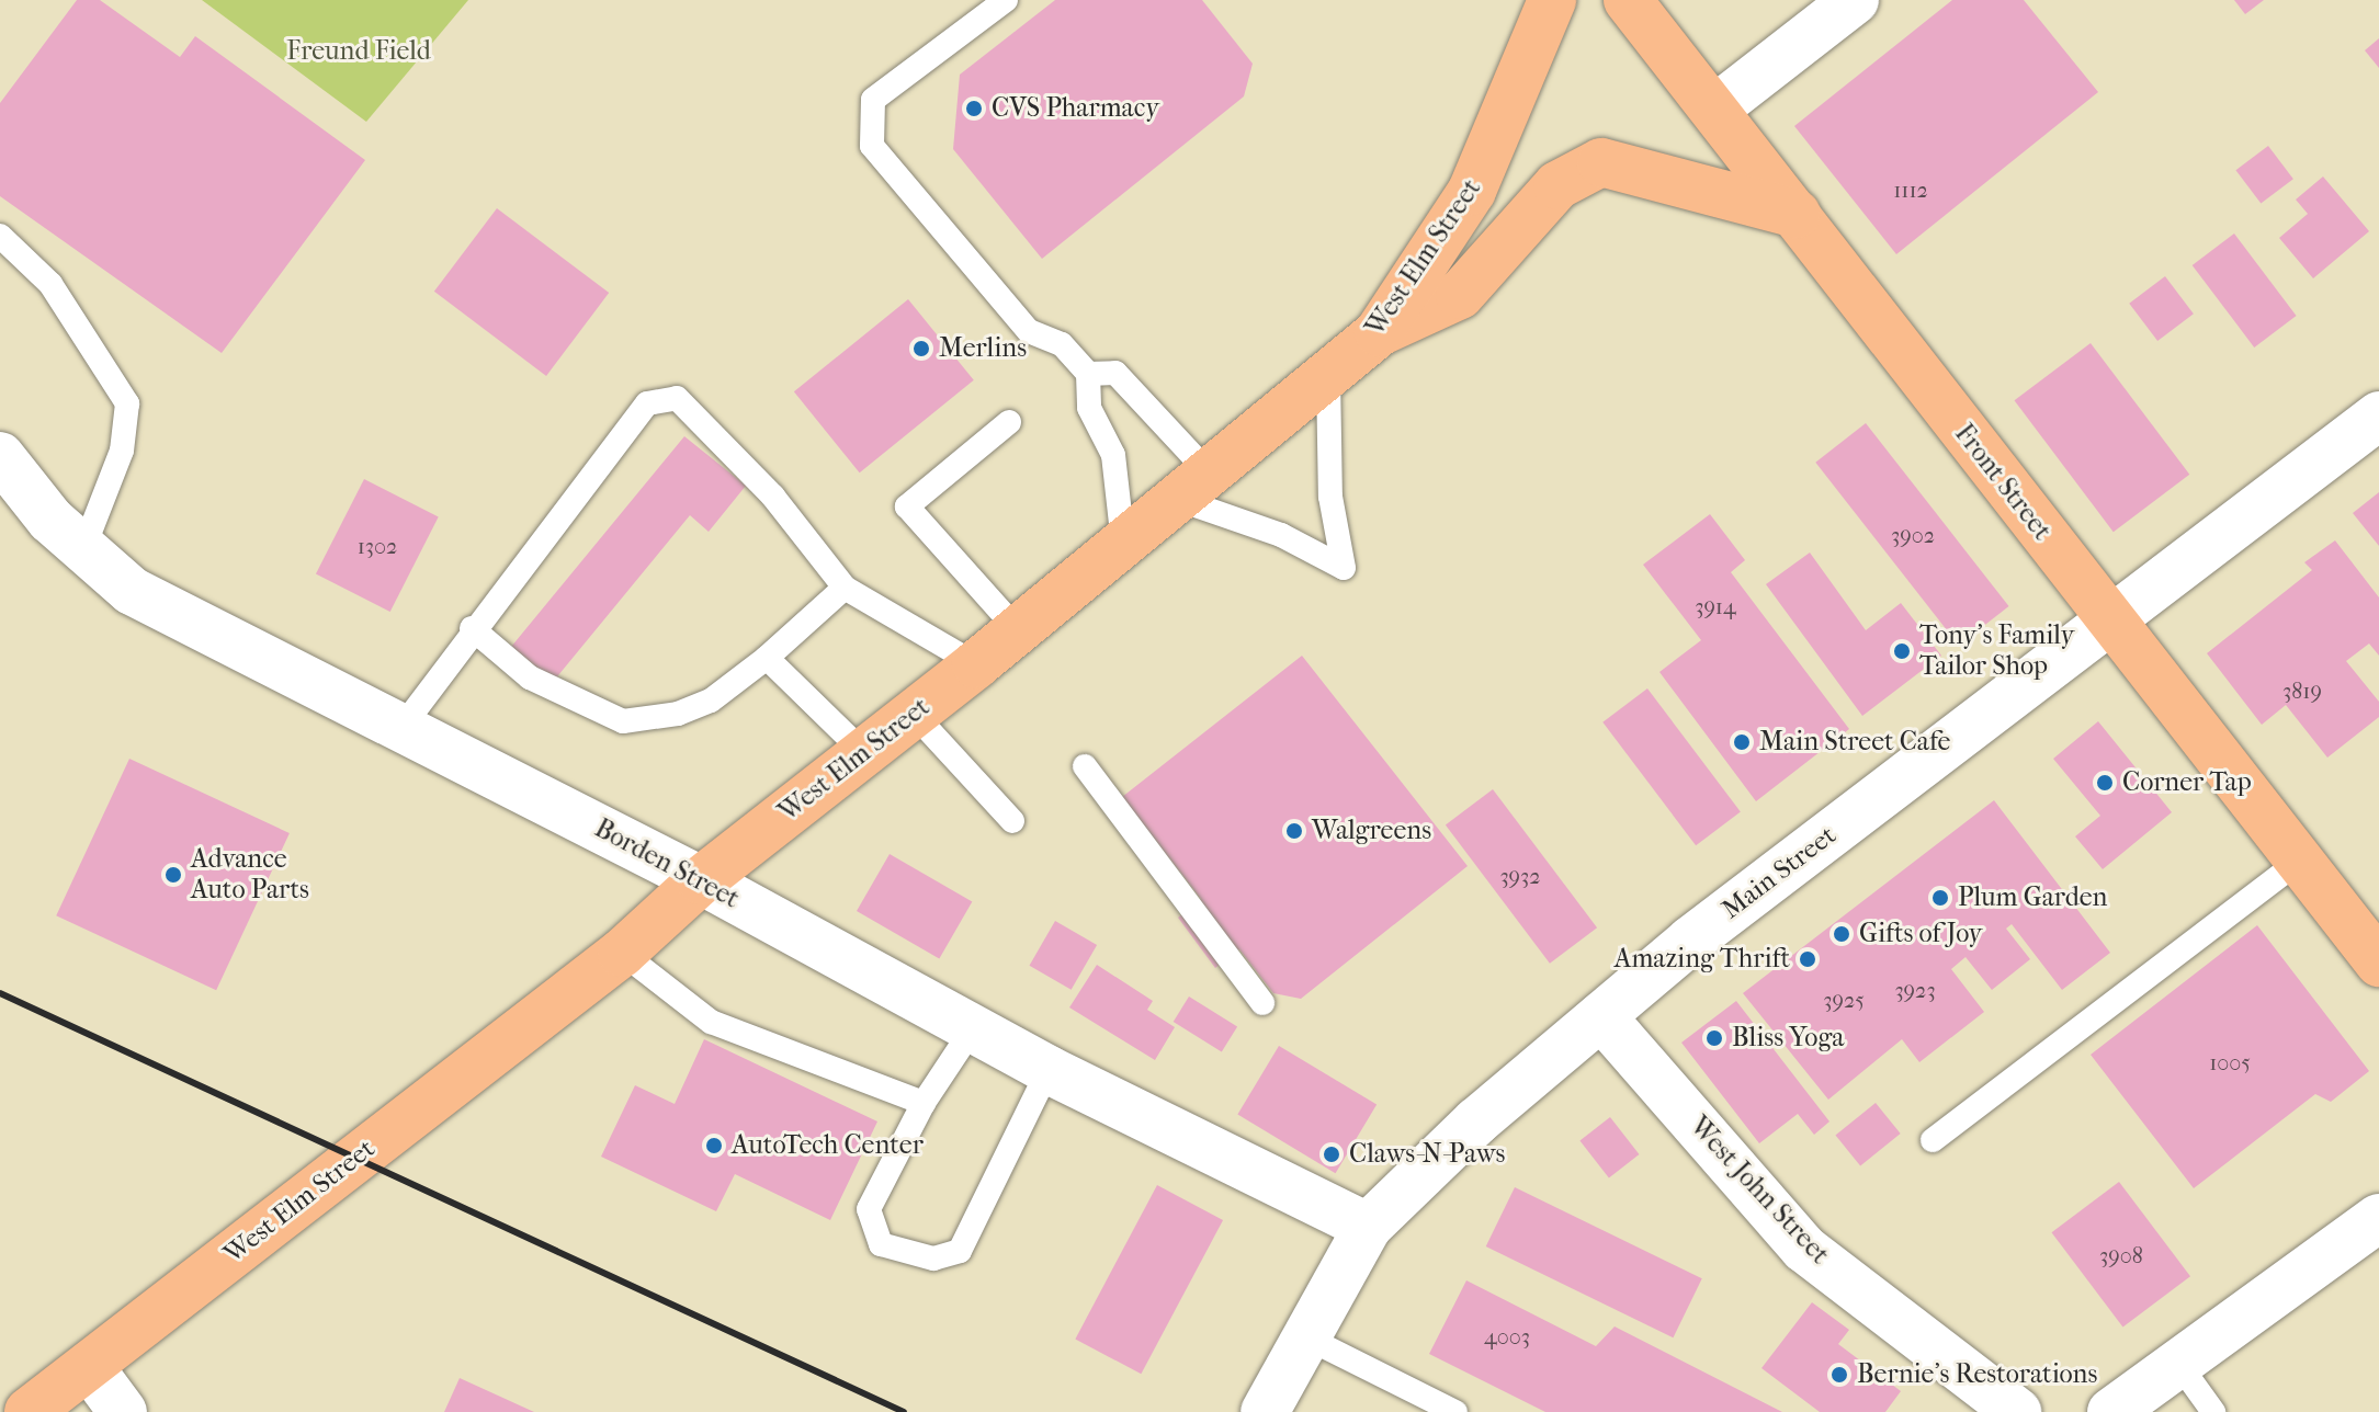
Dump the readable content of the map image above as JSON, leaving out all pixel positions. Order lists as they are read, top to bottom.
{
  "streets": {
    "main road": ["West Elm Street", "Front Street"],
    "street": ["Borden Street", "Main Street", "West John Street"]
  },
  "crossings": [
    ["West Elm Street", "Borden Street"],
    ["Front Street", "Main Street"],
    ["Borden Street", "Main Street"],
    ["Main Street", "West John Street"]
  ],
  "parks": ["Freund Field"],
  "places": [
    "CVS Pharmacy",
    "Merlins",
    "Tony's Family Tailor Shop",
    "Main Street Cafe",
    "Corner Tap",
    "Walgreens",
    "Advance Auto Parts",
    "Plum Garden",
    "Gifts of Joy",
    "Amazing Thrift",
    "Bliss Yoga",
    "AutoTech Center",
    "Claws-N-Paws",
    "Bernie's Restorations"
  ],
  "house_numbers": [
    "1112",
    "3902",
    "1302",
    "3914",
    "3819",
    "3932",
    "3923",
    "3925",
    "1005",
    "3908",
    "4003"
  ]
}
